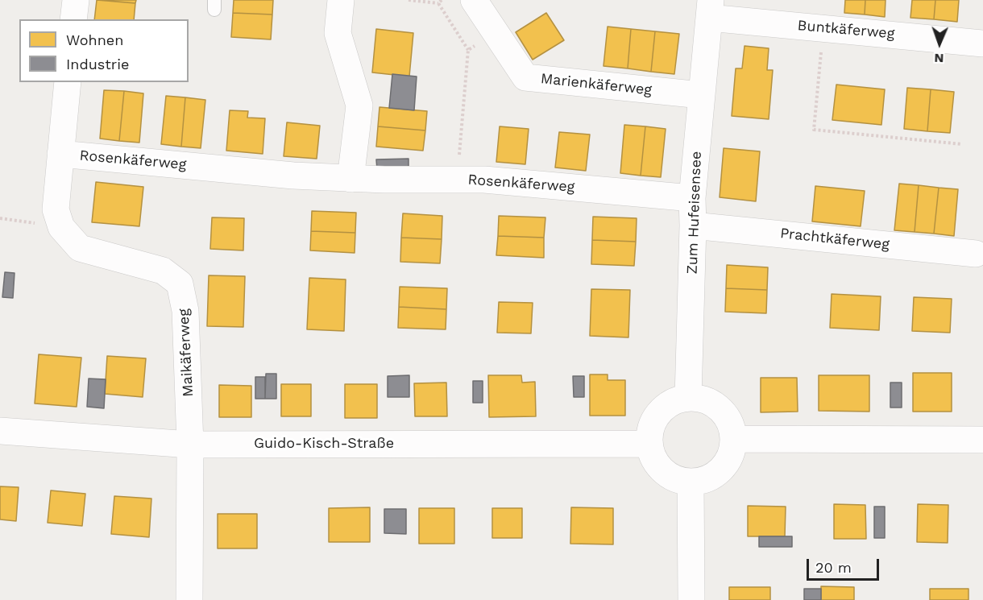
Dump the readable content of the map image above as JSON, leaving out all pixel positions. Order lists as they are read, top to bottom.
{
  "streets": {
    "street": [
      "Buntkäferweg",
      "Marienkäferweg",
      "Rosenkäferweg",
      "Zum Hufeisensee",
      "Prachtkäferweg",
      "Maikäferweg",
      "Guido-Kisch-Straße"
    ]
  },
  "crossings": [
    ["Buntkäferweg", "Zum Hufeisensee"],
    ["Marienkäferweg", "Zum Hufeisensee"],
    ["Rosenkäferweg", "Zum Hufeisensee"],
    ["Rosenkäferweg", "Maikäferweg"],
    ["Zum Hufeisensee", "Prachtkäferweg"],
    ["Zum Hufeisensee", "Guido-Kisch-Straße"],
    ["Maikäferweg", "Guido-Kisch-Straße"]
  ],
  "legend": ["Wohnen", "Industrie"],
  "scale_bar": "20 m",
  "north": "bottom"
}
